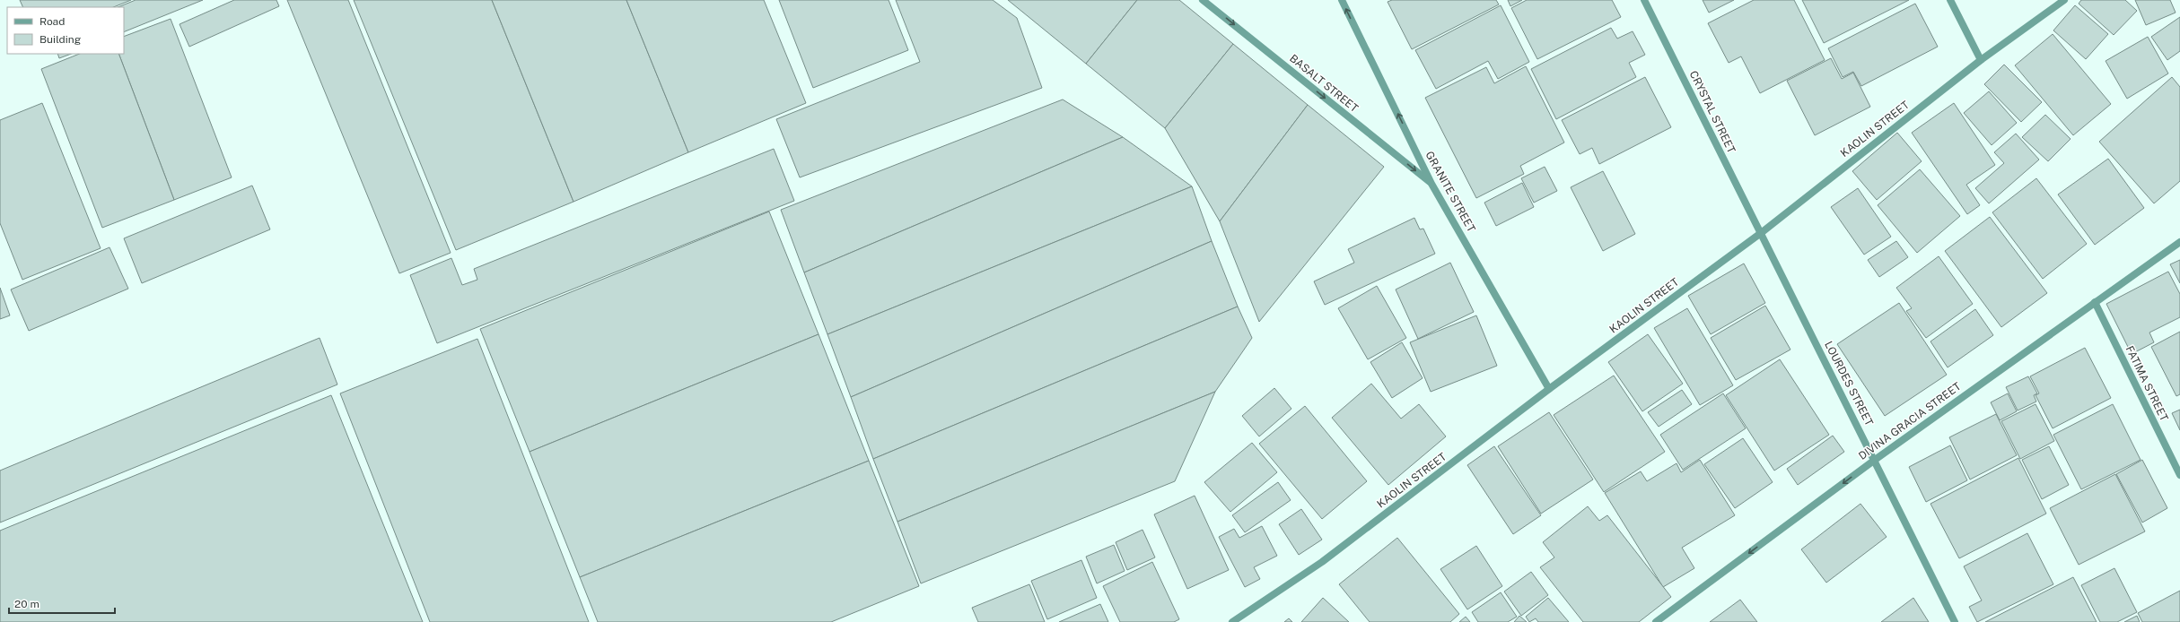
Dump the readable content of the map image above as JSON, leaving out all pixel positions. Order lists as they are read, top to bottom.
{
  "streets": {
    "street": [
      "BASALT STREET",
      "CRYSTAL STREET",
      "KAOLIN STREET",
      "GRANITE STREET",
      "LOURDES STREET",
      "FATIMA STREET",
      "DIVINA GRACIA STREET"
    ]
  },
  "crossings": [
    ["BASALT STREET", "GRANITE STREET"],
    ["CRYSTAL STREET", "KAOLIN STREET"],
    ["CRYSTAL STREET", "LOURDES STREET"],
    ["KAOLIN STREET", "GRANITE STREET"],
    ["KAOLIN STREET", "LOURDES STREET"],
    ["LOURDES STREET", "DIVINA GRACIA STREET"],
    ["FATIMA STREET", "DIVINA GRACIA STREET"]
  ],
  "one_way": ["BASALT STREET", "GRANITE STREET", "DIVINA GRACIA STREET"],
  "legend": ["Road", "Building"],
  "scale_bar": "20 m"
}
